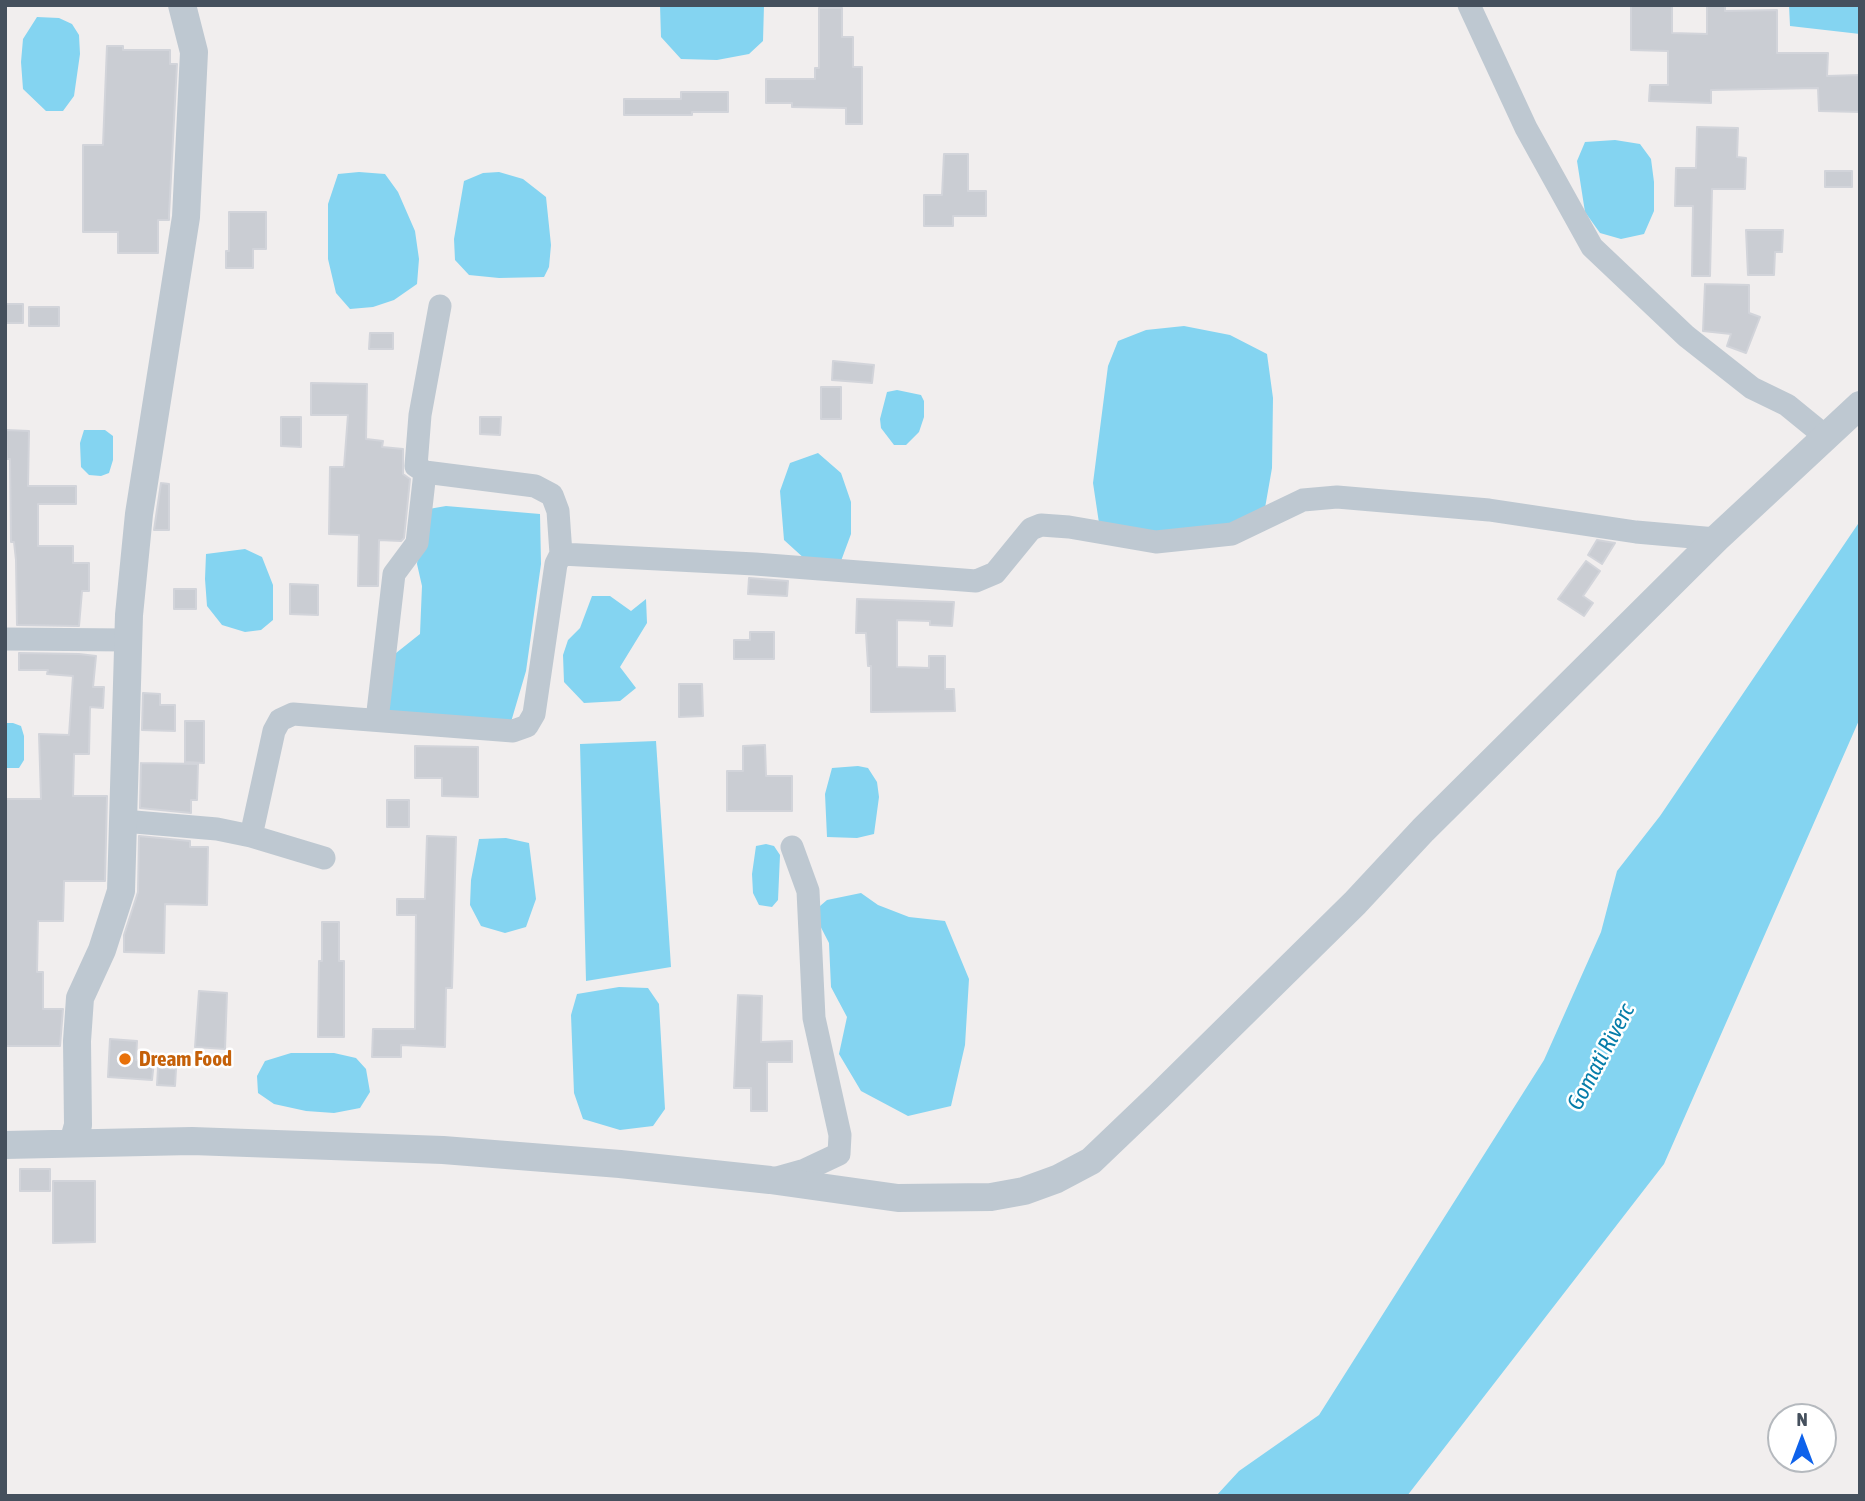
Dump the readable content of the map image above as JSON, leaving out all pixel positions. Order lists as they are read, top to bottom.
{
  "water": ["Gomati Riverc"],
  "places": ["Dream Food"],
  "north": "top"
}
